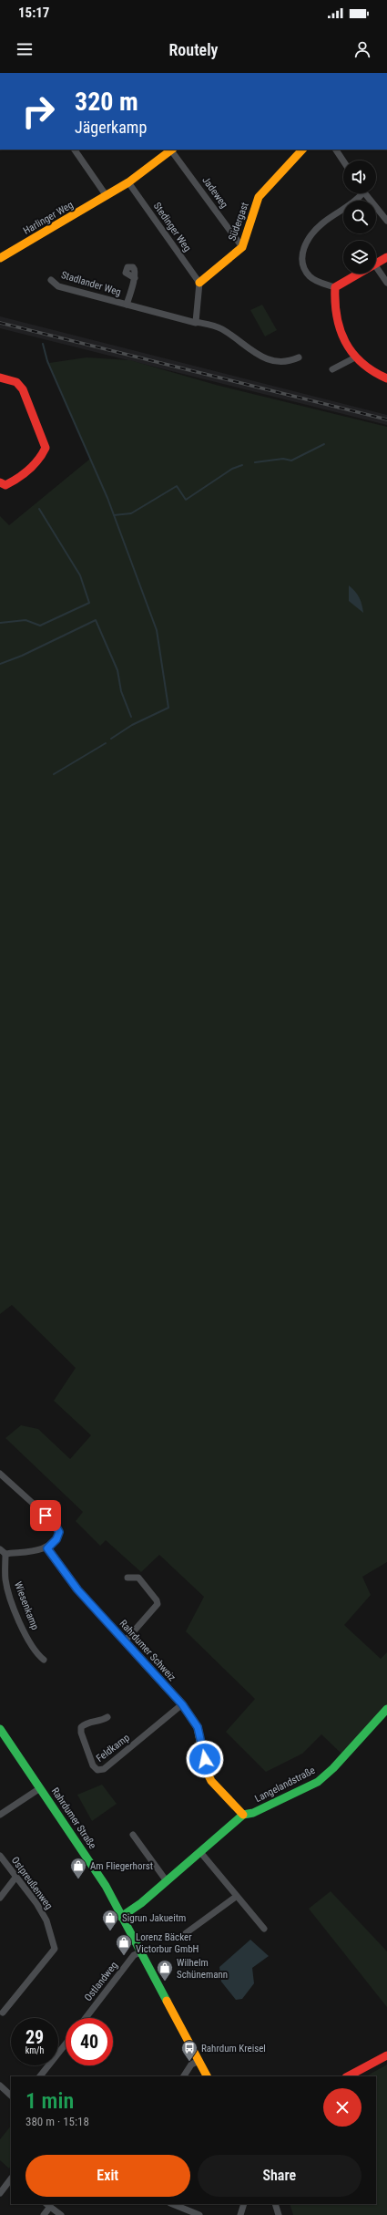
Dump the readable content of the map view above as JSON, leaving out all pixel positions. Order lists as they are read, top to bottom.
{
  "streets": {
    "street": [
      "Jadeweg",
      "Harlinger Weg",
      "Südergast",
      "Stedinger Weg",
      "Stadlander Weg",
      "Wiesenkamp",
      "Rahrdumer Schweiz",
      "Feldkamp",
      "Langelandstraße",
      "Rahrdumer Straße",
      "Ostpreußenweg",
      "Ostlandweg"
    ]
  },
  "crossings": [
    ["Jadeweg", "Harlinger Weg"],
    ["Jadeweg", "Südergast"],
    ["Harlinger Weg", "Stedinger Weg"],
    ["Südergast", "Stedinger Weg"],
    ["Rahrdumer Schweiz", "Feldkamp"],
    ["Rahrdumer Schweiz", "Langelandstraße"],
    ["Langelandstraße", "Rahrdumer Straße"],
    ["Rahrdumer Straße", "Ostlandweg"]
  ],
  "places": {
    "shop": [
      "Am Fliegerhorst",
      "Sigrun Jakueitm",
      "Lorenz Bäcker Victorbur GmbH",
      "Wilhelm Schünemann"
    ],
    "bus stop": ["Rahrdum Kreisel"]
  },
  "page": {
    "status": "15:17",
    "header": "Routely",
    "turn": ["320 m", "Jägerkamp"],
    "speed": "29 km/h",
    "limit": "40",
    "heading": ["1 min", "380 m · 15:18"],
    "buttons": ["Exit", "Share"]
  }
}
